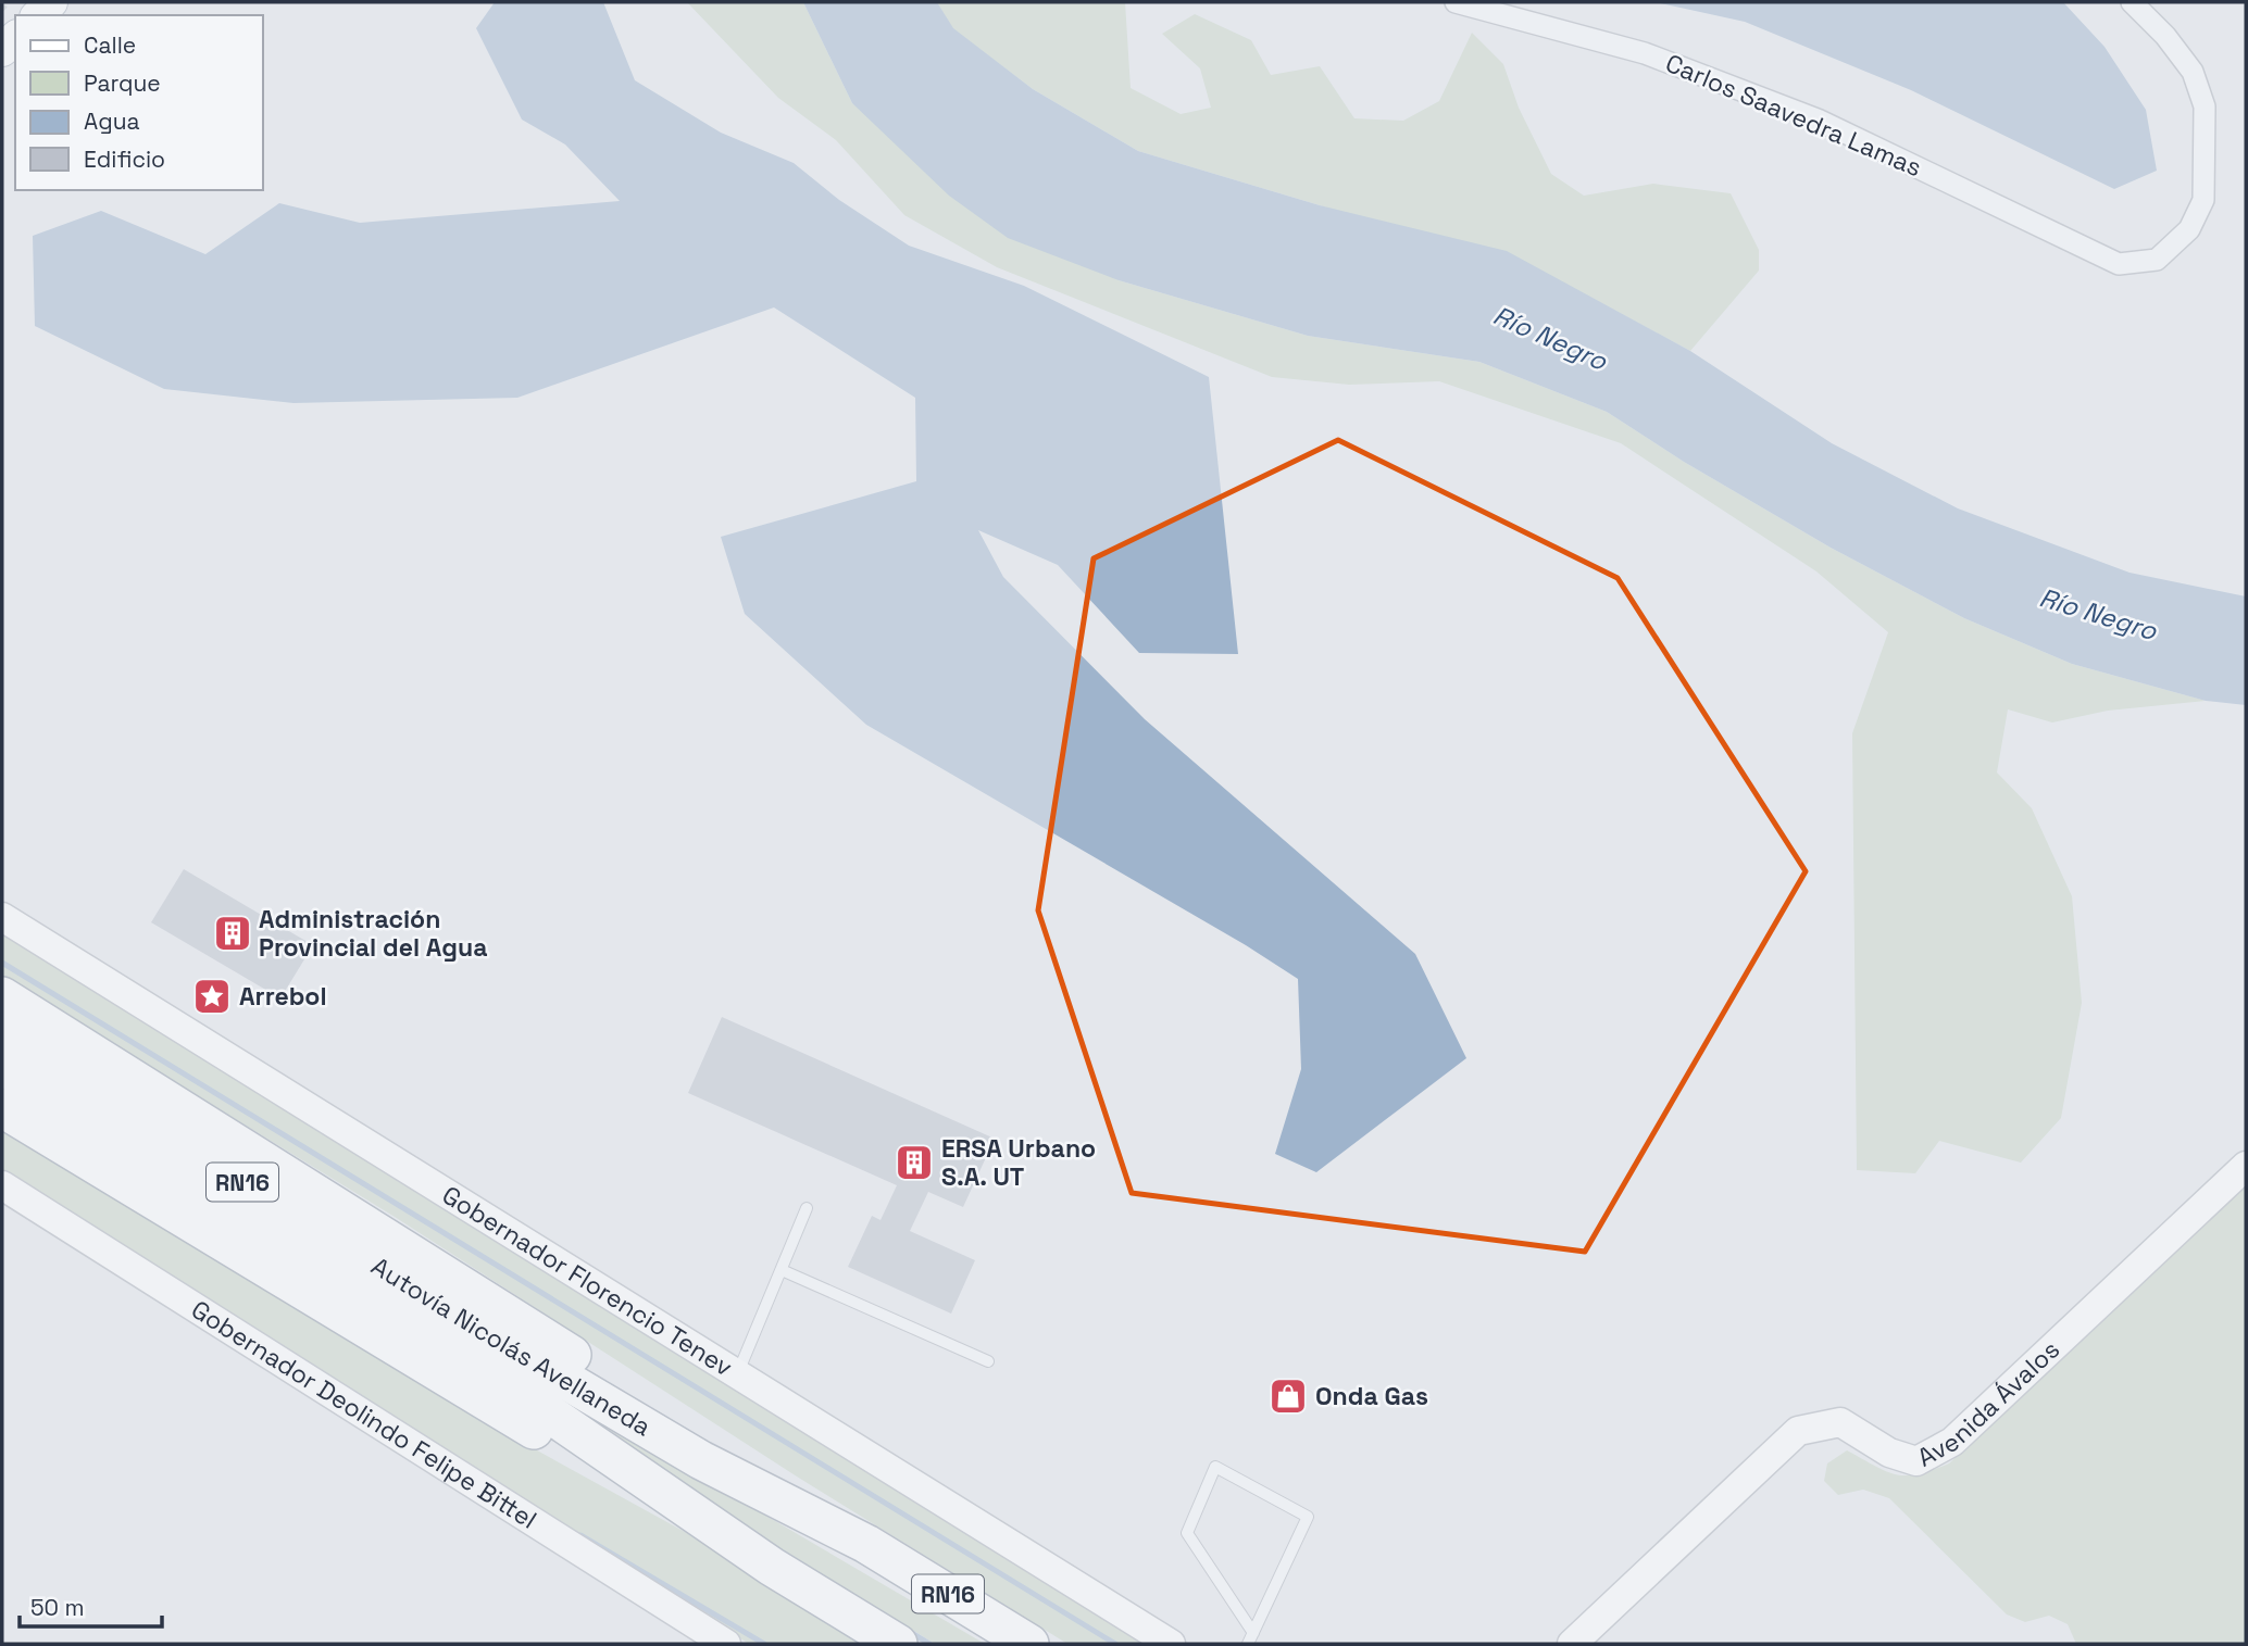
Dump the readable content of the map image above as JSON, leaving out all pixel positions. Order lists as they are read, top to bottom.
{
  "streets": {
    "highway": ["RN16", "Autovía Nicolás Avellaneda"],
    "street": [
      "Carlos Saavedra Lamas",
      "Gobernador Florencio Tenev",
      "Avenida Ávalos",
      "Gobernador Deolindo Felipe Bittel"
    ]
  },
  "water": ["Río Negro"],
  "places": {
    "building": ["Administración Provincial del Agua", "ERSA Urbano S.A. UT"],
    "place": ["Arrebol"],
    "shop": ["Onda Gas"]
  },
  "legend": [
    "Calle",
    "Parque",
    "Agua",
    "Edificio"
  ],
  "scale_bar": "50 m"
}
